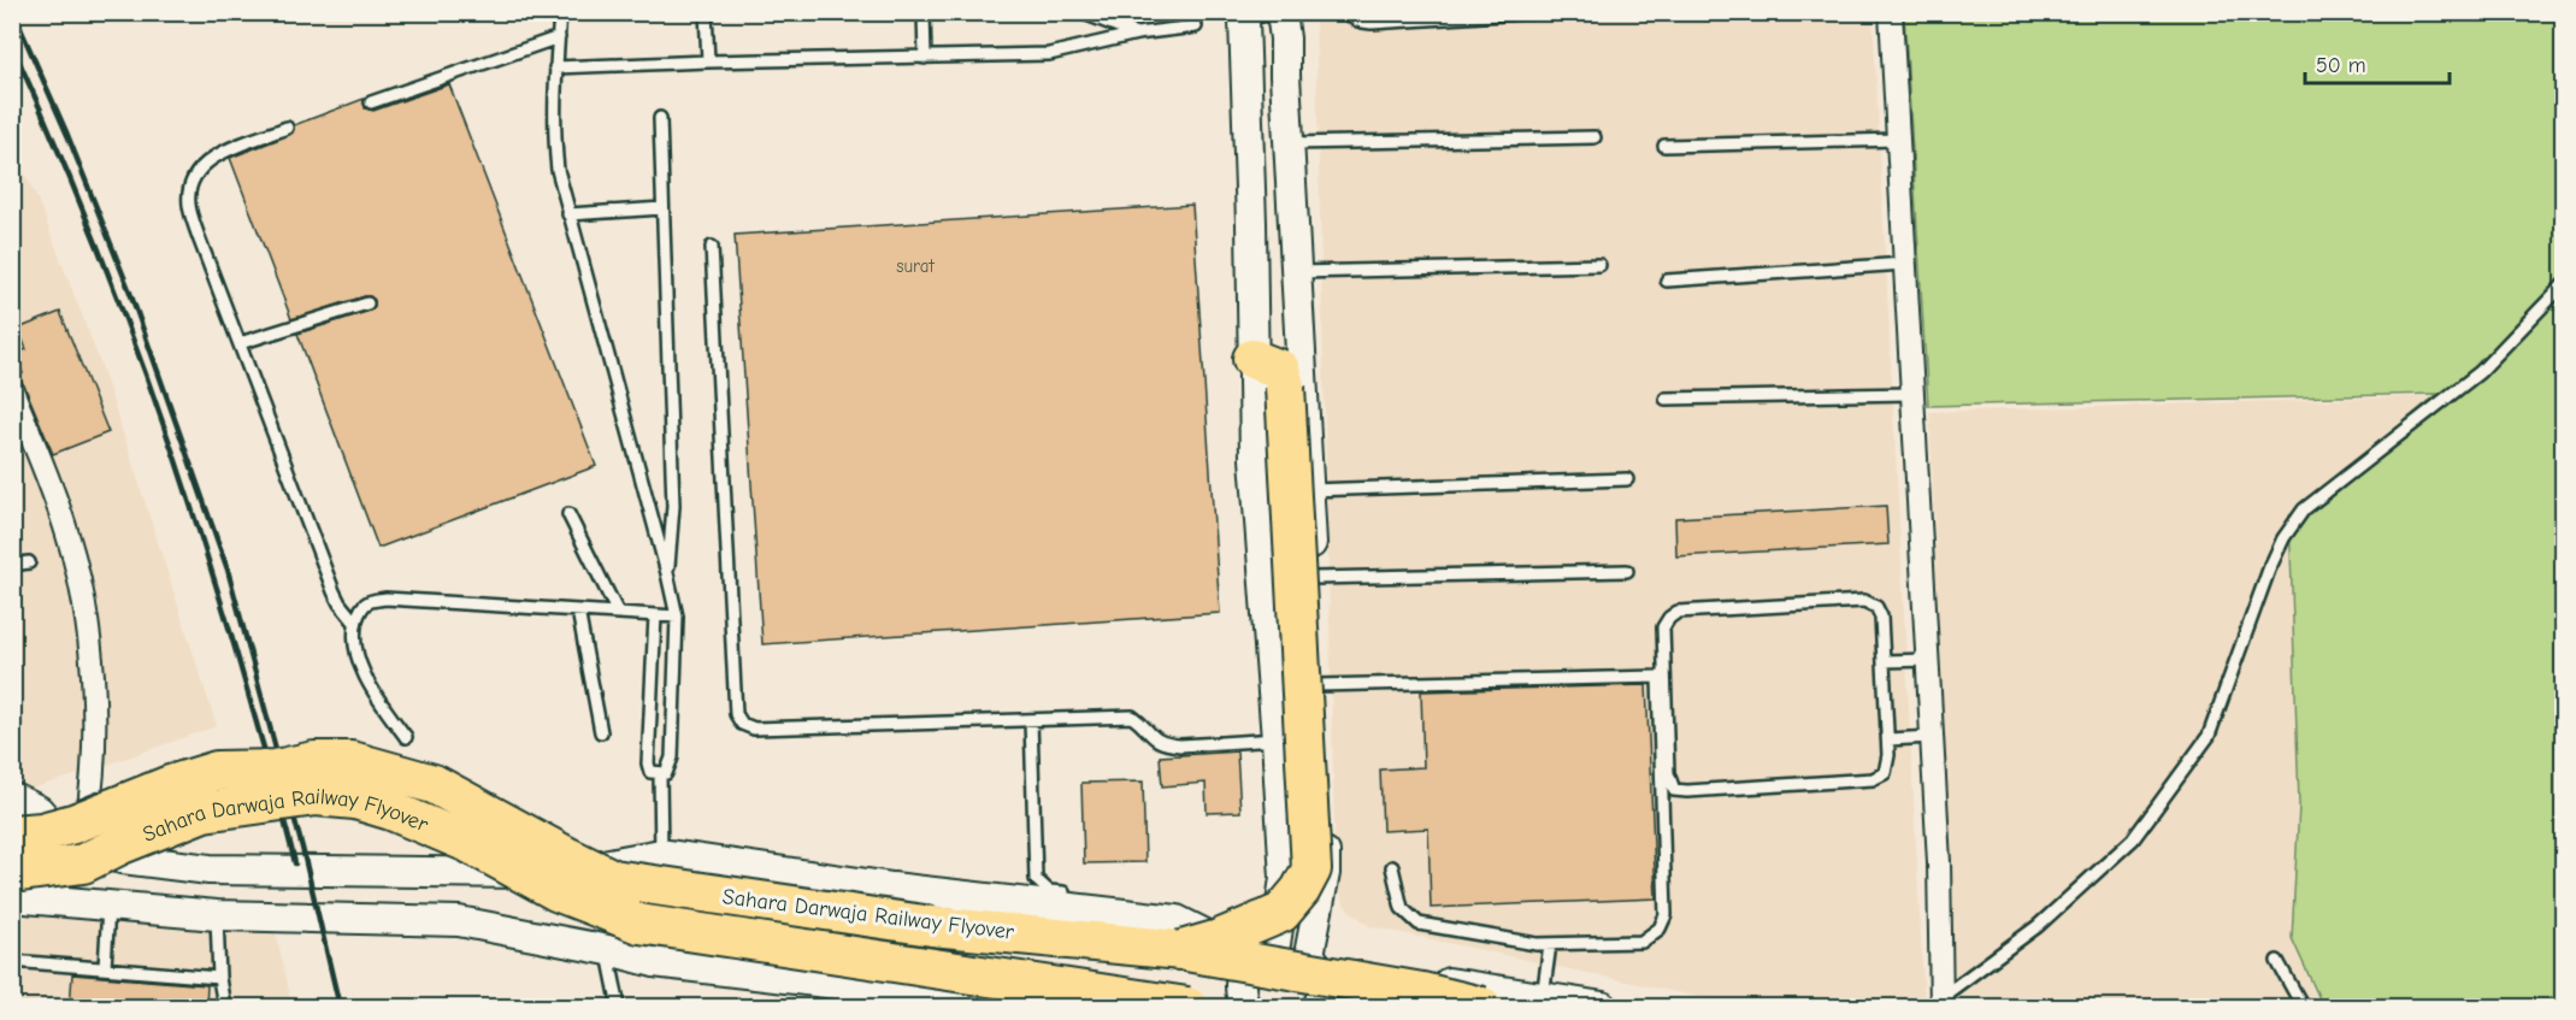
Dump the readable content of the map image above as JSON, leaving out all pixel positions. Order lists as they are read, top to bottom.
{
  "streets": {
    "highway": ["Sahara Darwaja Railway Flyover"]
  },
  "house_numbers": ["surat"],
  "scale_bar": "50 m"
}
